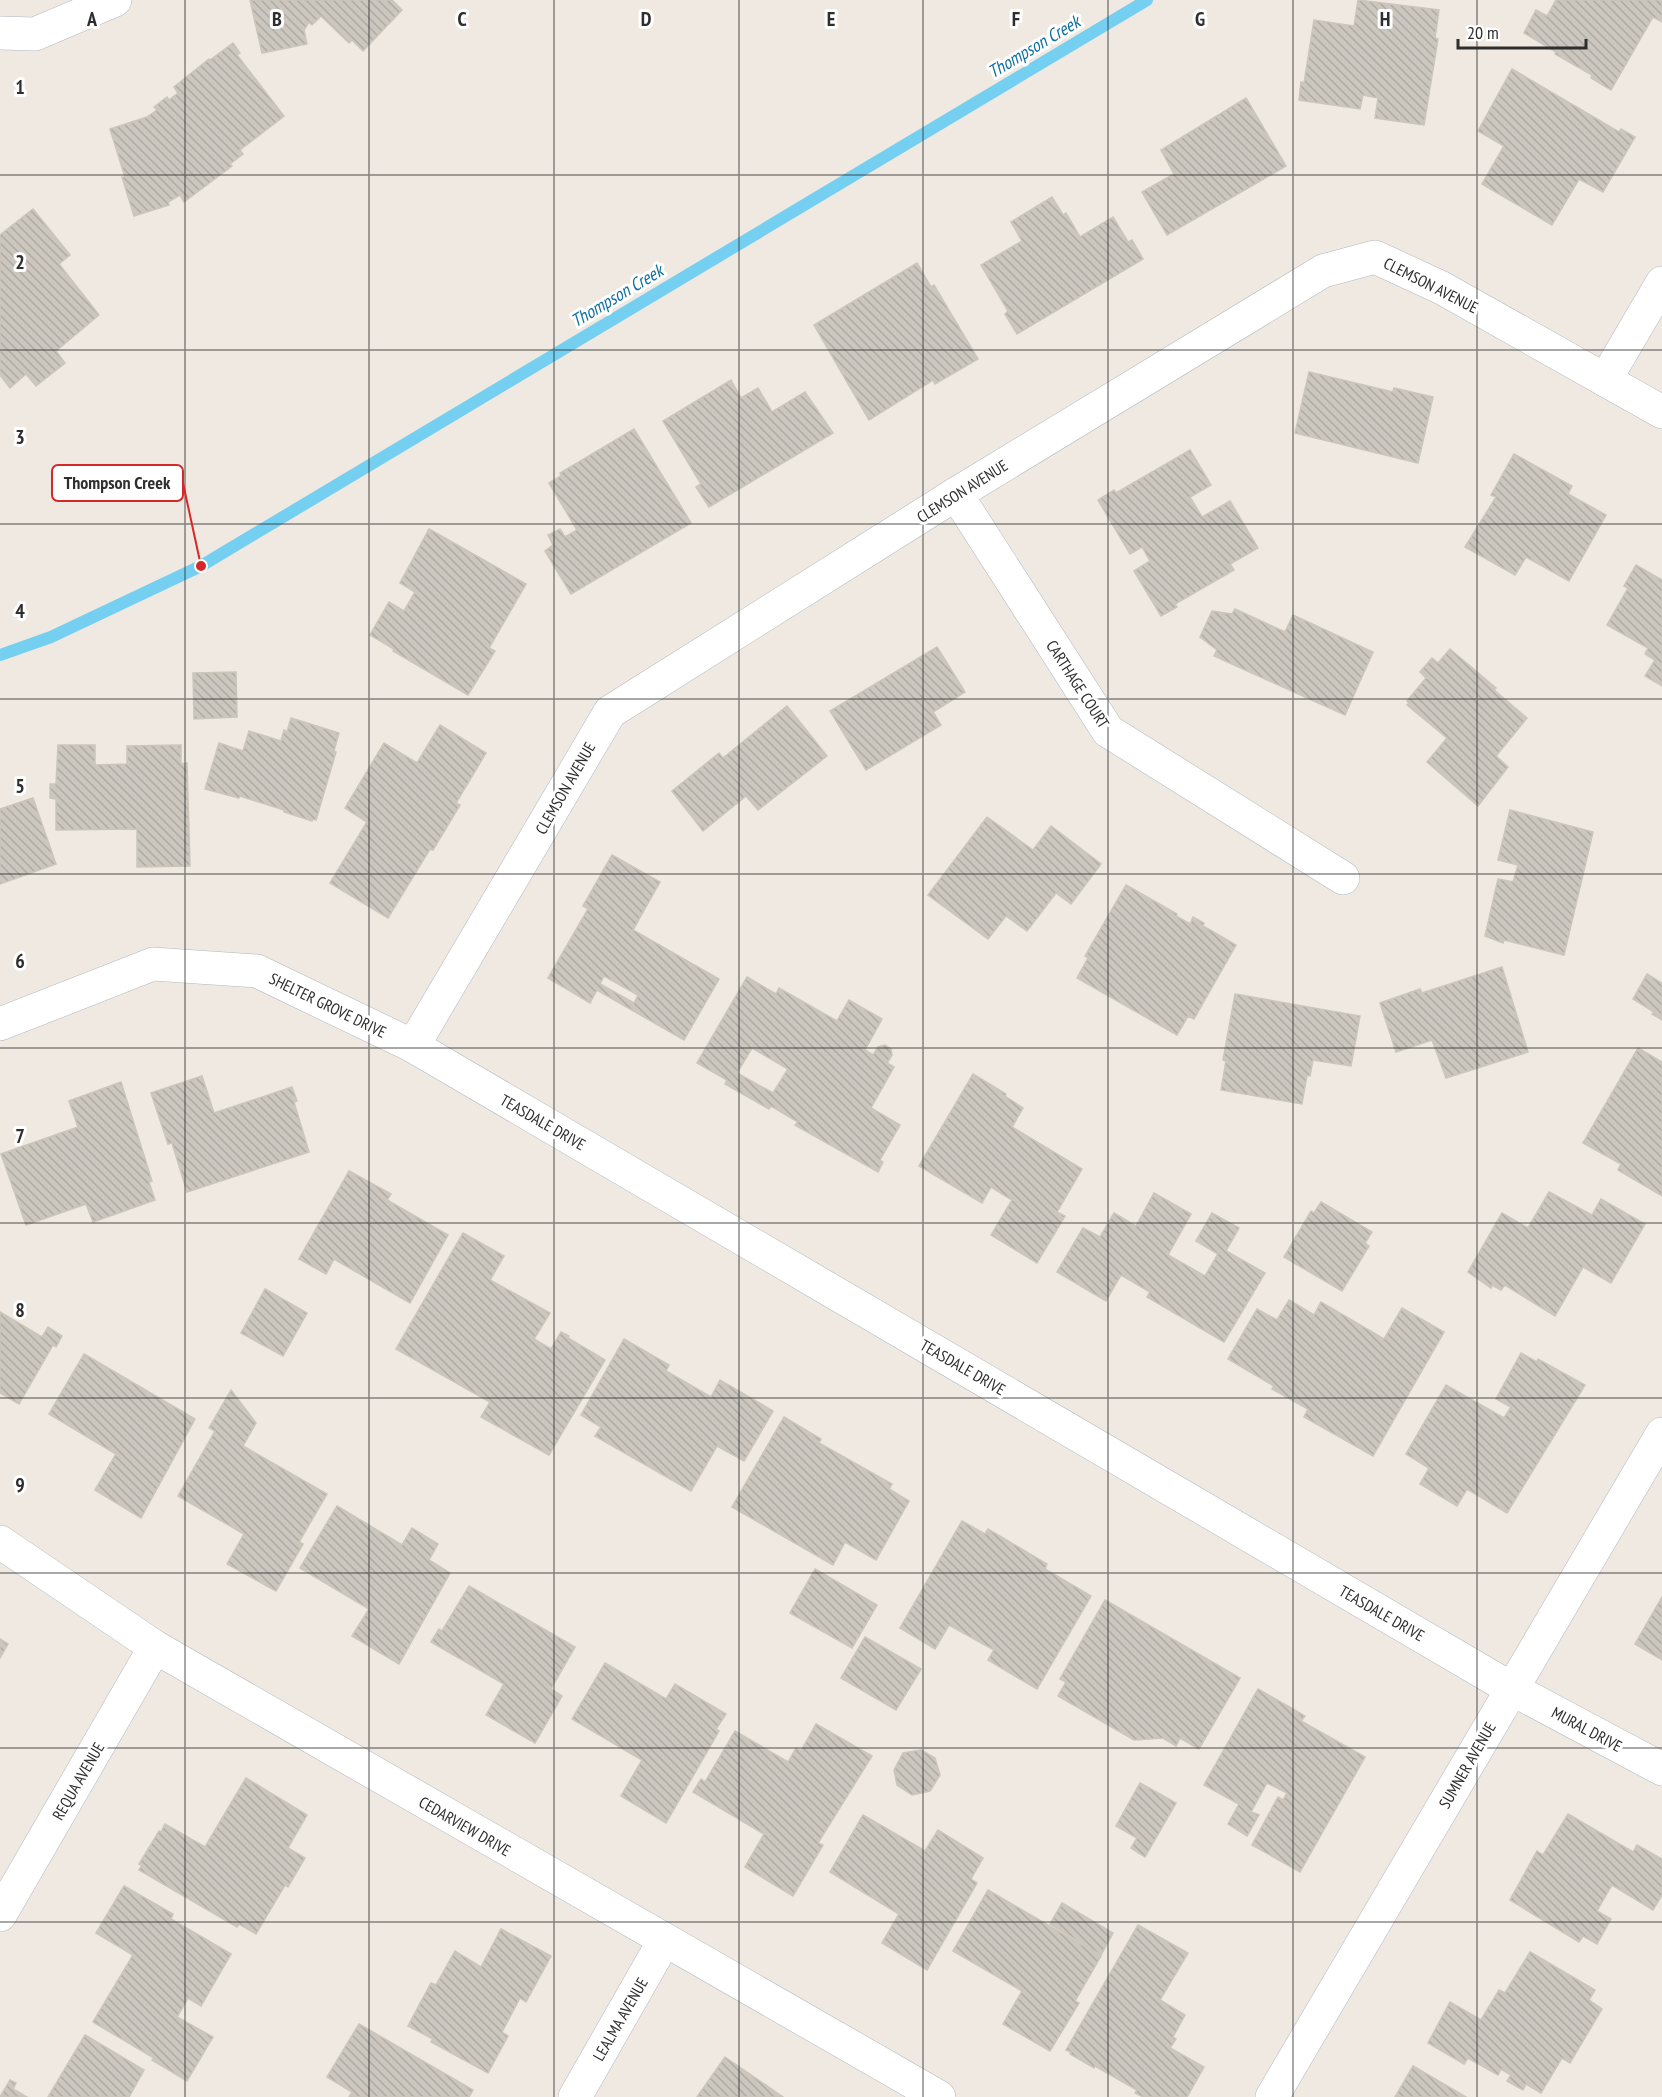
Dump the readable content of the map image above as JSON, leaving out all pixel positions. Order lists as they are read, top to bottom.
{
  "streets": {
    "street": [
      "CLEMSON AVENUE",
      "CARTHAGE COURT",
      "SHELTER GROVE DRIVE",
      "TEASDALE DRIVE",
      "MURAL DRIVE",
      "SUMNER AVENUE",
      "REQUA AVENUE",
      "CEDARVIEW DRIVE",
      "LEALMA AVENUE"
    ]
  },
  "crossings": [
    ["CLEMSON AVENUE", "CARTHAGE COURT"],
    ["CLEMSON AVENUE", "SHELTER GROVE DRIVE"],
    ["CLEMSON AVENUE", "TEASDALE DRIVE"],
    ["SHELTER GROVE DRIVE", "TEASDALE DRIVE"],
    ["TEASDALE DRIVE", "MURAL DRIVE"],
    ["TEASDALE DRIVE", "SUMNER AVENUE"],
    ["MURAL DRIVE", "SUMNER AVENUE"],
    ["REQUA AVENUE", "CEDARVIEW DRIVE"],
    ["CEDARVIEW DRIVE", "LEALMA AVENUE"]
  ],
  "water": ["Thompson Creek"],
  "places": ["Thompson Creek"],
  "scale_bar": "20 m",
  "grid": {
    "columns": [
      "A",
      "B",
      "C",
      "D",
      "E",
      "F",
      "G",
      "H"
    ],
    "rows": [
      "1",
      "2",
      "3",
      "4",
      "5",
      "6",
      "7",
      "8",
      "9"
    ]
  }
}
